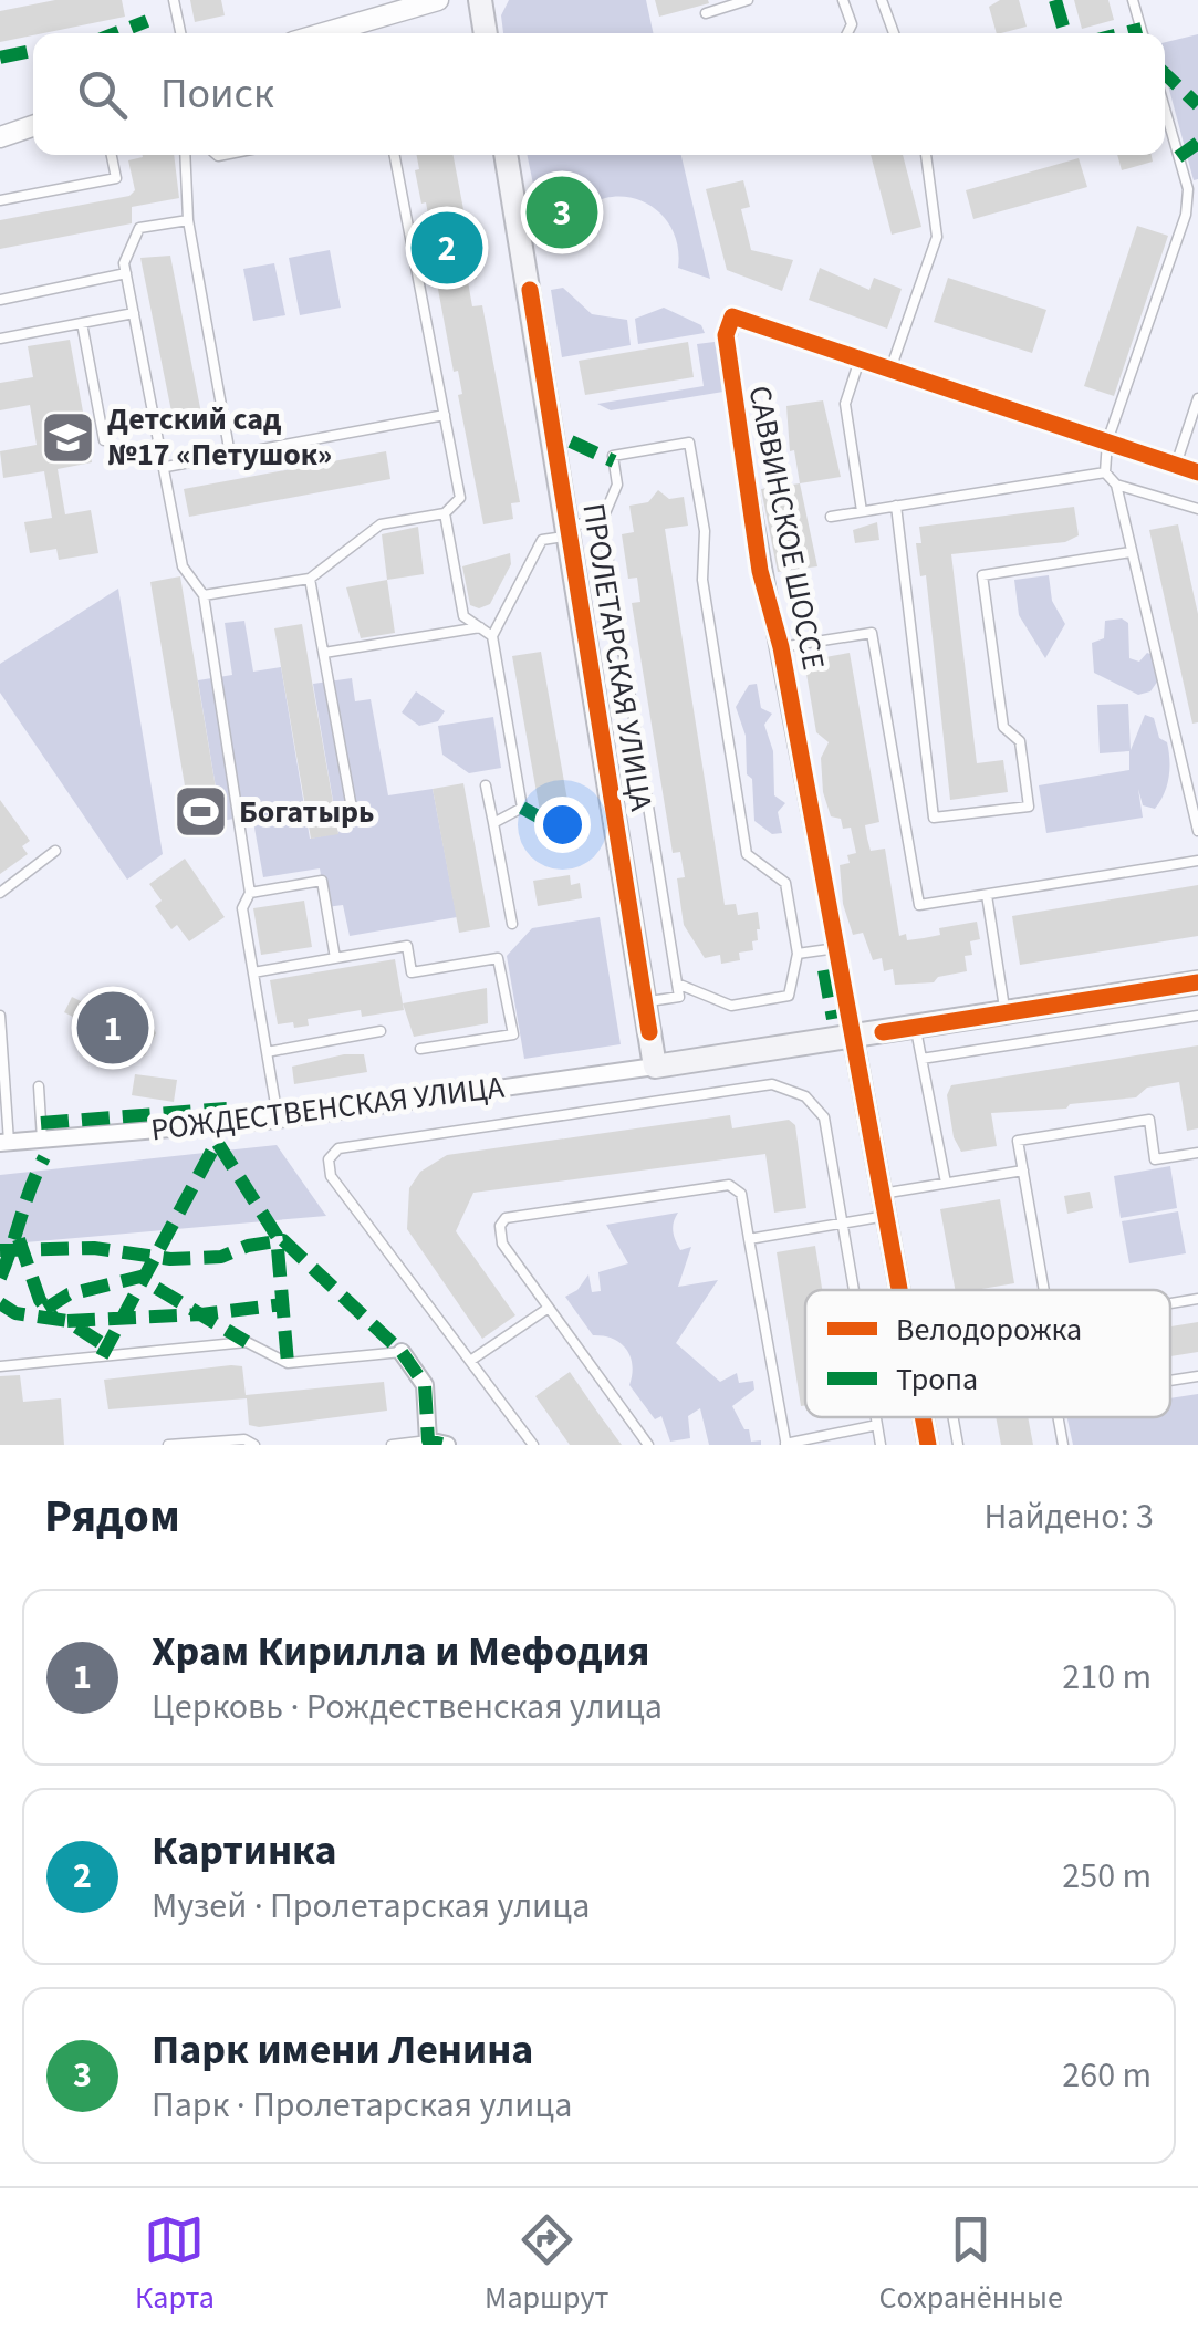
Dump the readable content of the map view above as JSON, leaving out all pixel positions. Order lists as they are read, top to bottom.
{
  "streets": {
    "main road": ["ПРОЛЕТАРСКАЯ УЛИЦА"],
    "street": ["САВВИНСКОЕ ШОССЕ", "РОЖДЕСТВЕНСКАЯ УЛИЦА"]
  },
  "crossings": [
    ["ПРОЛЕТАРСКАЯ УЛИЦА", "РОЖДЕСТВЕНСКАЯ УЛИЦА"]
  ],
  "places": {
    "school or university": ["Детский сад №17 «Петушок»"],
    "sports": ["Богатырь"]
  },
  "legend": ["Велодорожка", "Тропа"],
  "page": {
    "search": "Поиск",
    "pins": ["3", "2", "1"],
    "heading": ["Рядом", "Найдено: 3"],
    "list": [
      {
        "mark": "1",
        "name": "Храм Кирилла и Мефодия",
        "note": "Церковь · Рождественская улица",
        "value": "210 m"
      },
      {
        "mark": "2",
        "name": "Картинка",
        "note": "Музей · Пролетарская улица",
        "value": "250 m"
      },
      {
        "mark": "3",
        "name": "Парк имени Ленина",
        "note": "Парк · Пролетарская улица",
        "value": "260 m"
      }
    ],
    "nav": ["Карта", "Маршрут", "Сохранённые"]
  }
}
